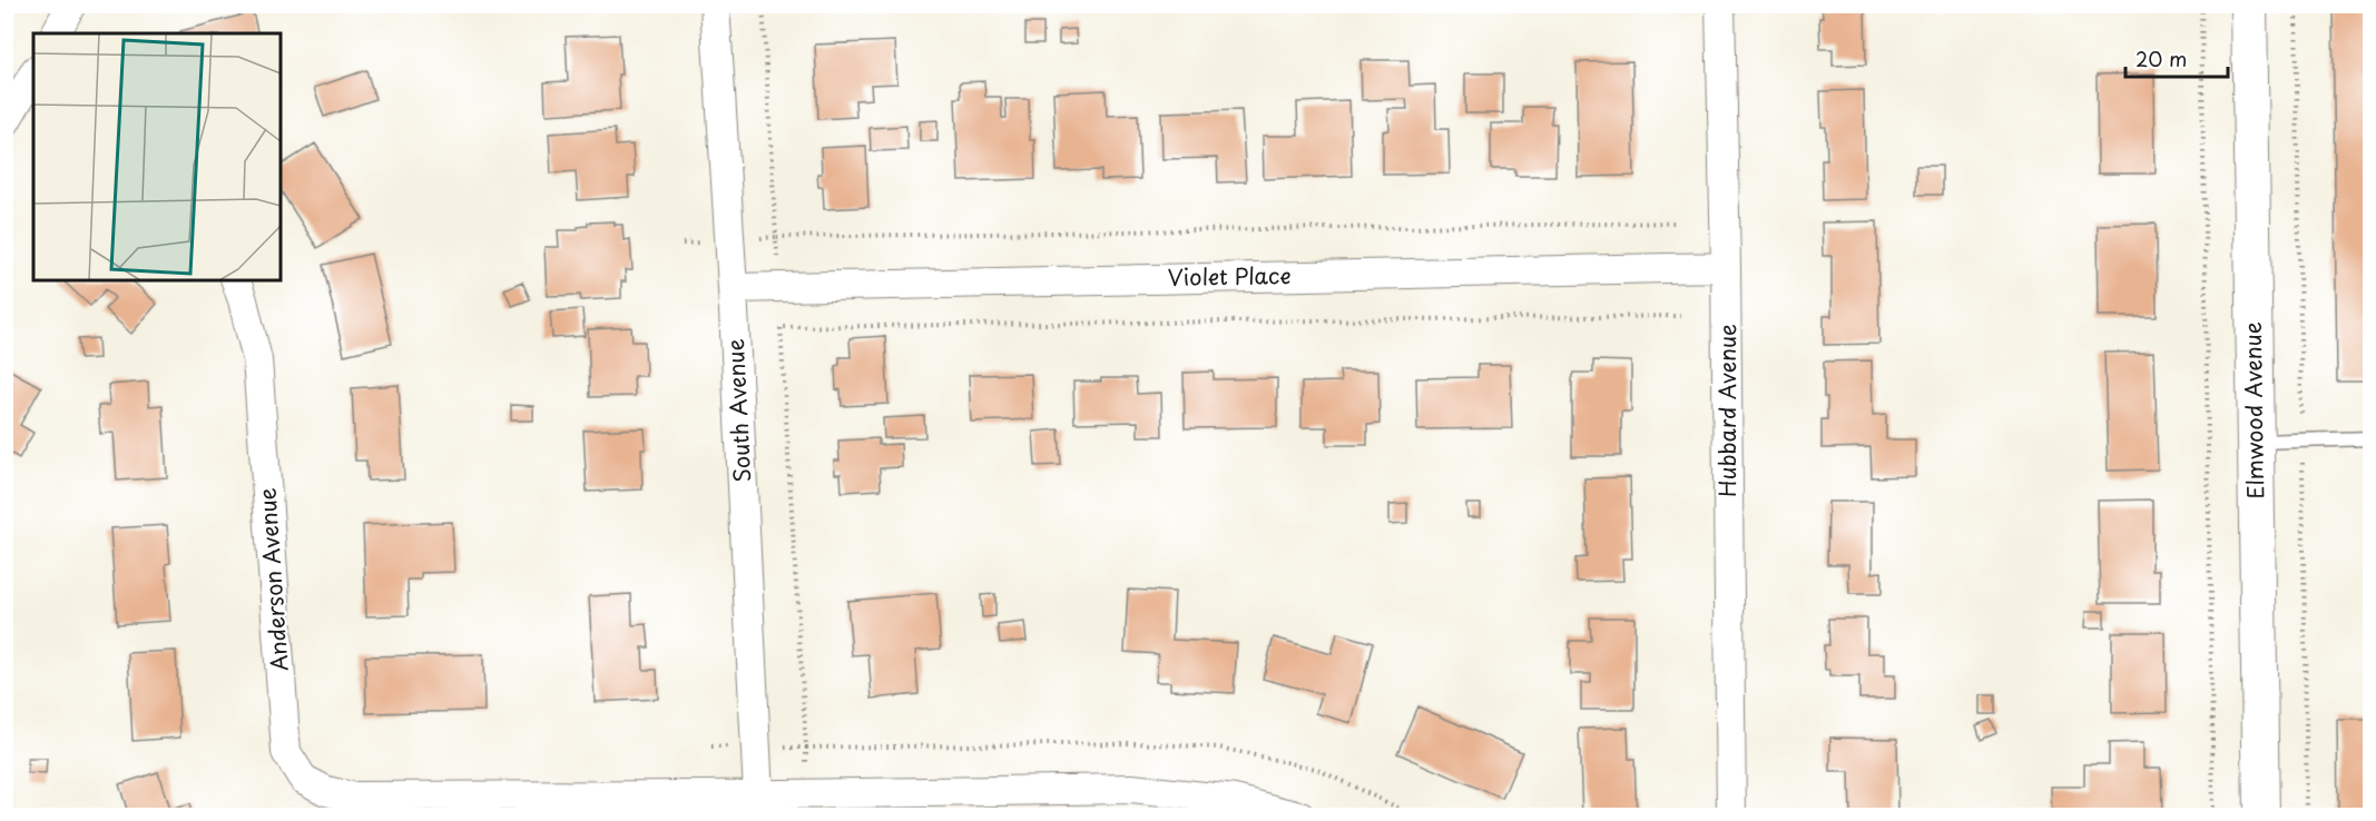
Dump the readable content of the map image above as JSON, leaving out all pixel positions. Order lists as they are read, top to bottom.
{
  "streets": {
    "street": [
      "Violet Place",
      "South Avenue",
      "Hubbard Avenue",
      "Elmwood Avenue",
      "Anderson Avenue"
    ]
  },
  "crossings": [
    ["Violet Place", "South Avenue"],
    ["Violet Place", "Hubbard Avenue"],
    ["South Avenue", "Anderson Avenue"]
  ],
  "scale_bar": "20 m"
}
